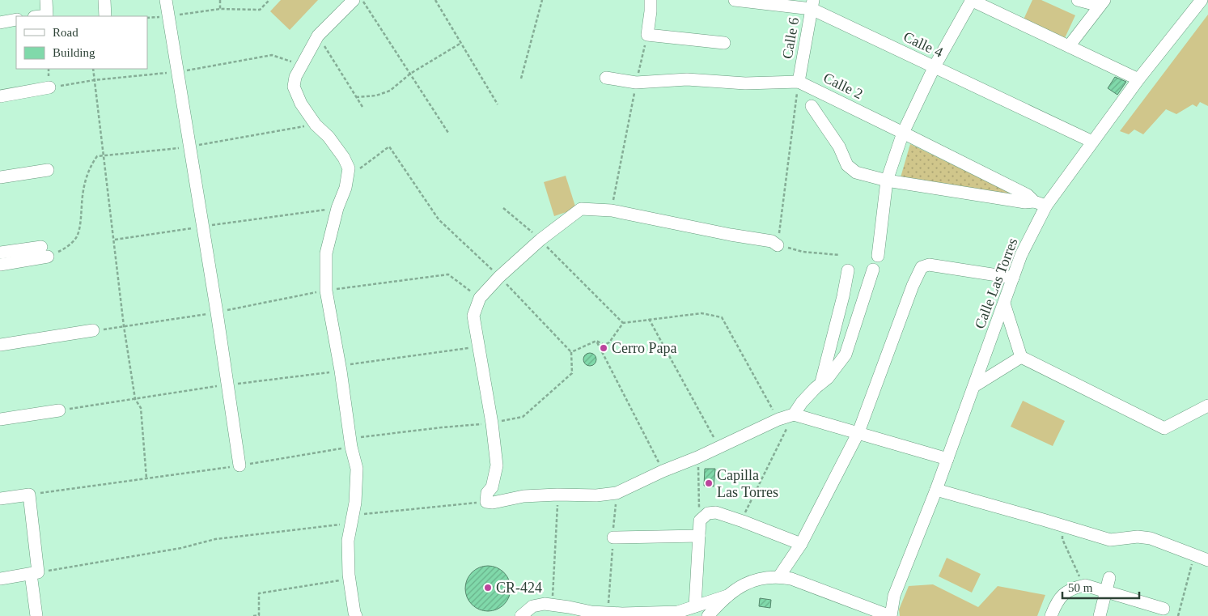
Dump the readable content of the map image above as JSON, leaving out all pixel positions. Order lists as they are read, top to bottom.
{
  "streets": {
    "street": [
      "Calle 6",
      "Calle 4",
      "Calle 2",
      "Calle Las Torres"
    ]
  },
  "crossings": [
    ["Calle 6", "Calle 4"],
    ["Calle 6", "Calle 2"],
    ["Calle 4", "Calle Las Torres"],
    ["Calle 2", "Calle Las Torres"]
  ],
  "places": ["Cerro Papa", "Capilla Las Torres", "CR-424"],
  "legend": ["Road", "Building"],
  "scale_bar": "50 m"
}
